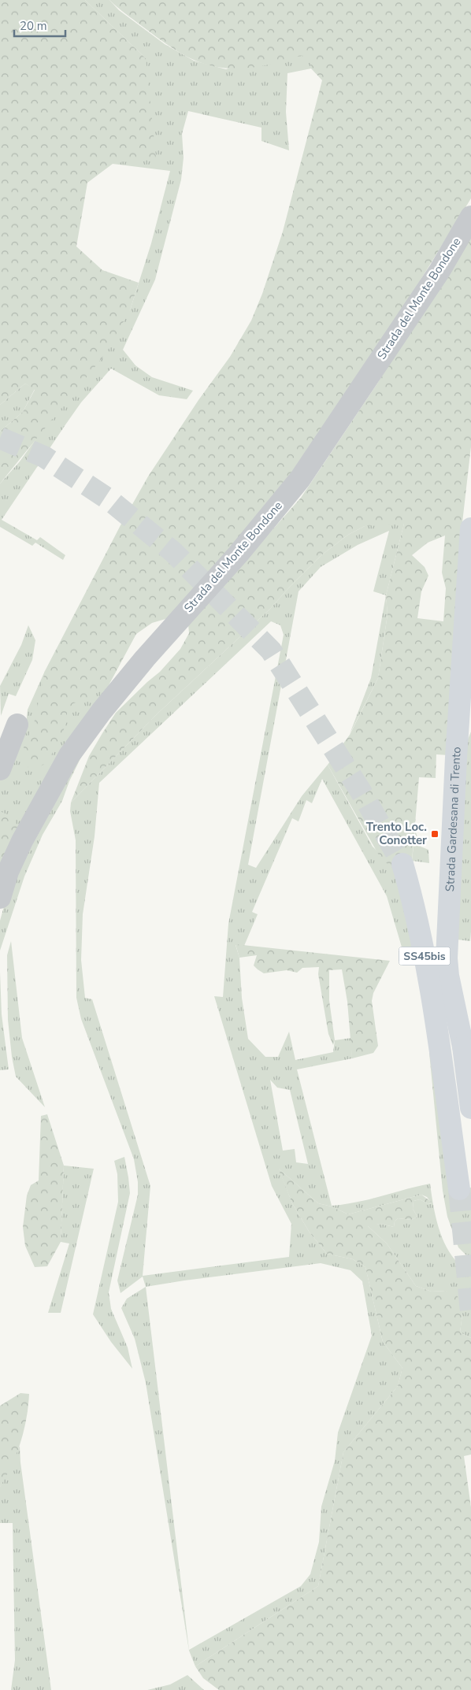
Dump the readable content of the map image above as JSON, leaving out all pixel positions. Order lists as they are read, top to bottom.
{
  "streets": {
    "main road": ["Strada Gardesana di Trento", "SS45bis"],
    "street": ["Strada del Monte Bondone"]
  },
  "places": {
    "transit": ["Trento Loc. Conotter"]
  },
  "scale_bar": "20 m"
}
